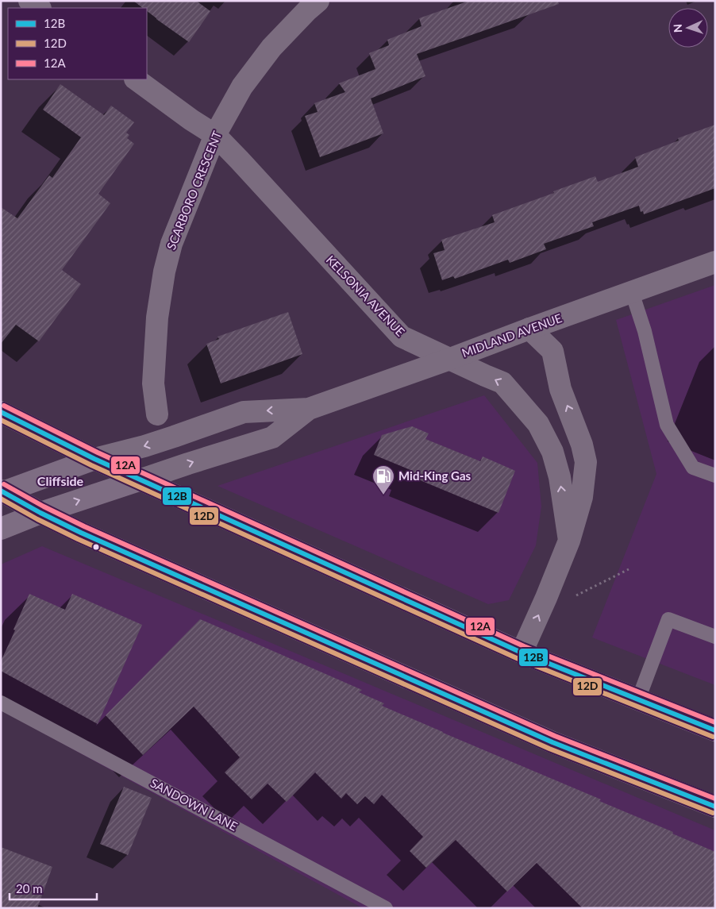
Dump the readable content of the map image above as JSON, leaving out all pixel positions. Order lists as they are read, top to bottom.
{
  "streets": {
    "main road": ["MIDLAND AVENUE"],
    "street": ["SCARBORO CRESCENT", "KELSONIA AVENUE"],
    "lane": ["SANDOWN LANE"]
  },
  "crossings": [
    ["SCARBORO CRESCENT", "KELSONIA AVENUE"],
    ["KELSONIA AVENUE", "MIDLAND AVENUE"]
  ],
  "districts": ["Cliffside"],
  "places": {
    "fuel station": ["Mid-King Gas"]
  },
  "lines": ["transit line 12A", "transit line 12B", "transit line 12D"],
  "legend": ["12B", "12D", "12A"],
  "scale_bar": "20 m",
  "north": "left"
}
